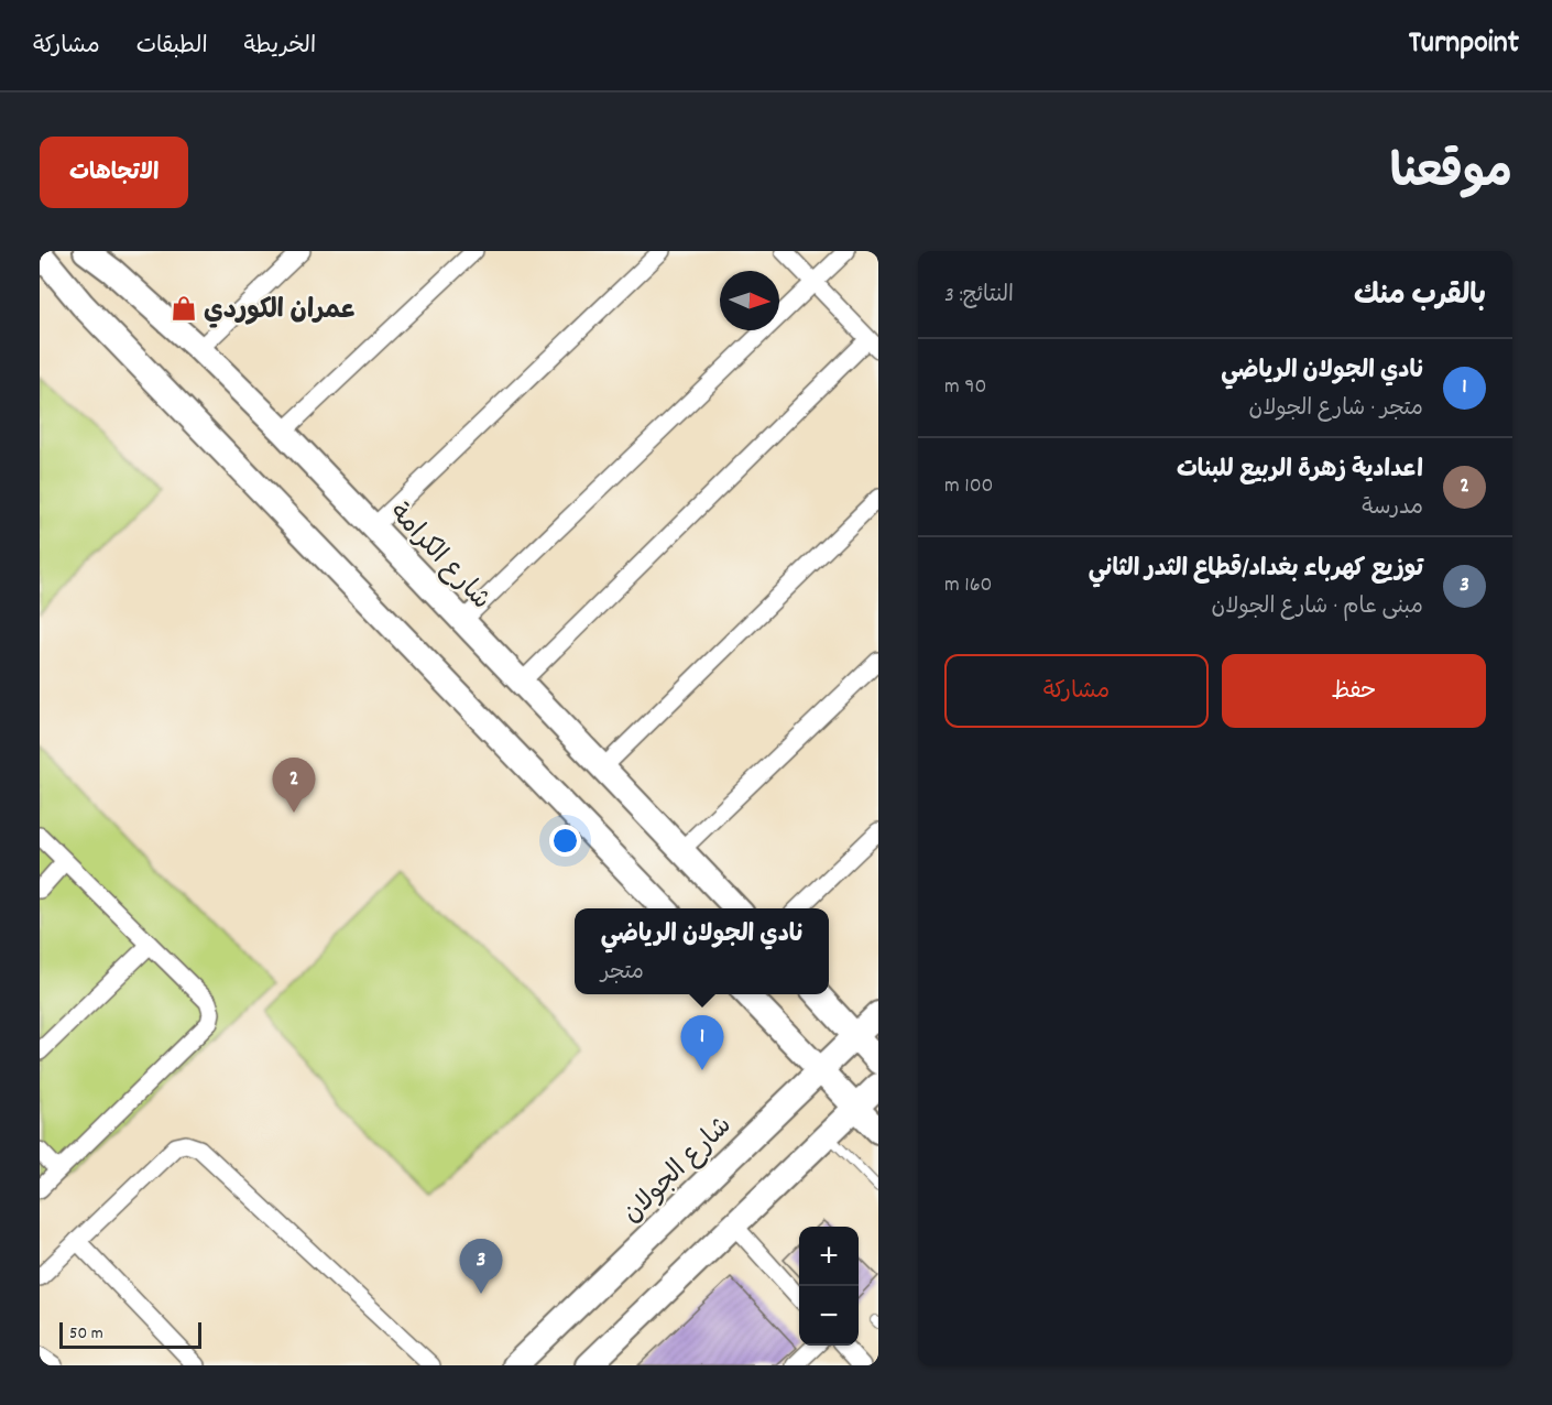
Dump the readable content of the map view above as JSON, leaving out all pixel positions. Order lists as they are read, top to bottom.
{
  "streets": {
    "street": ["شارع الكرامة", "شارع الجولان"]
  },
  "places": {
    "shop": ["عمران الكوردي"]
  },
  "scale_bar": "50 m",
  "north": "right",
  "page": {
    "header": "Turnpoint",
    "nav": ["الخريطة", "الطبقات", "مشاركة"],
    "title": "موقعنا",
    "buttons": [
      "الاتجاهات",
      ["حفظ", "مشاركة"]
    ],
    "heading": ["بالقرب منك", "النتائج: 3"],
    "list": [
      {
        "mark": "1",
        "name": "نادي الجولان الرياضي",
        "note": "متجر · شارع الجولان",
        "value": "90 m"
      },
      {
        "mark": "2",
        "name": "اعدادية زهرة الربيع للبنات",
        "note": "مدرسة",
        "value": "100 m"
      },
      {
        "mark": "3",
        "name": "توزيع كهرباء بغداد/قطاع الثدر الثاني",
        "note": "مبنى عام · شارع الجولان",
        "value": "160 m"
      }
    ],
    "pins": ["2", "1", "3"],
    "popup": ["نادي الجولان الرياضي", "متجر"],
    "map_buttons": ["+", "−"],
    "scale": "50 m"
  }
}
